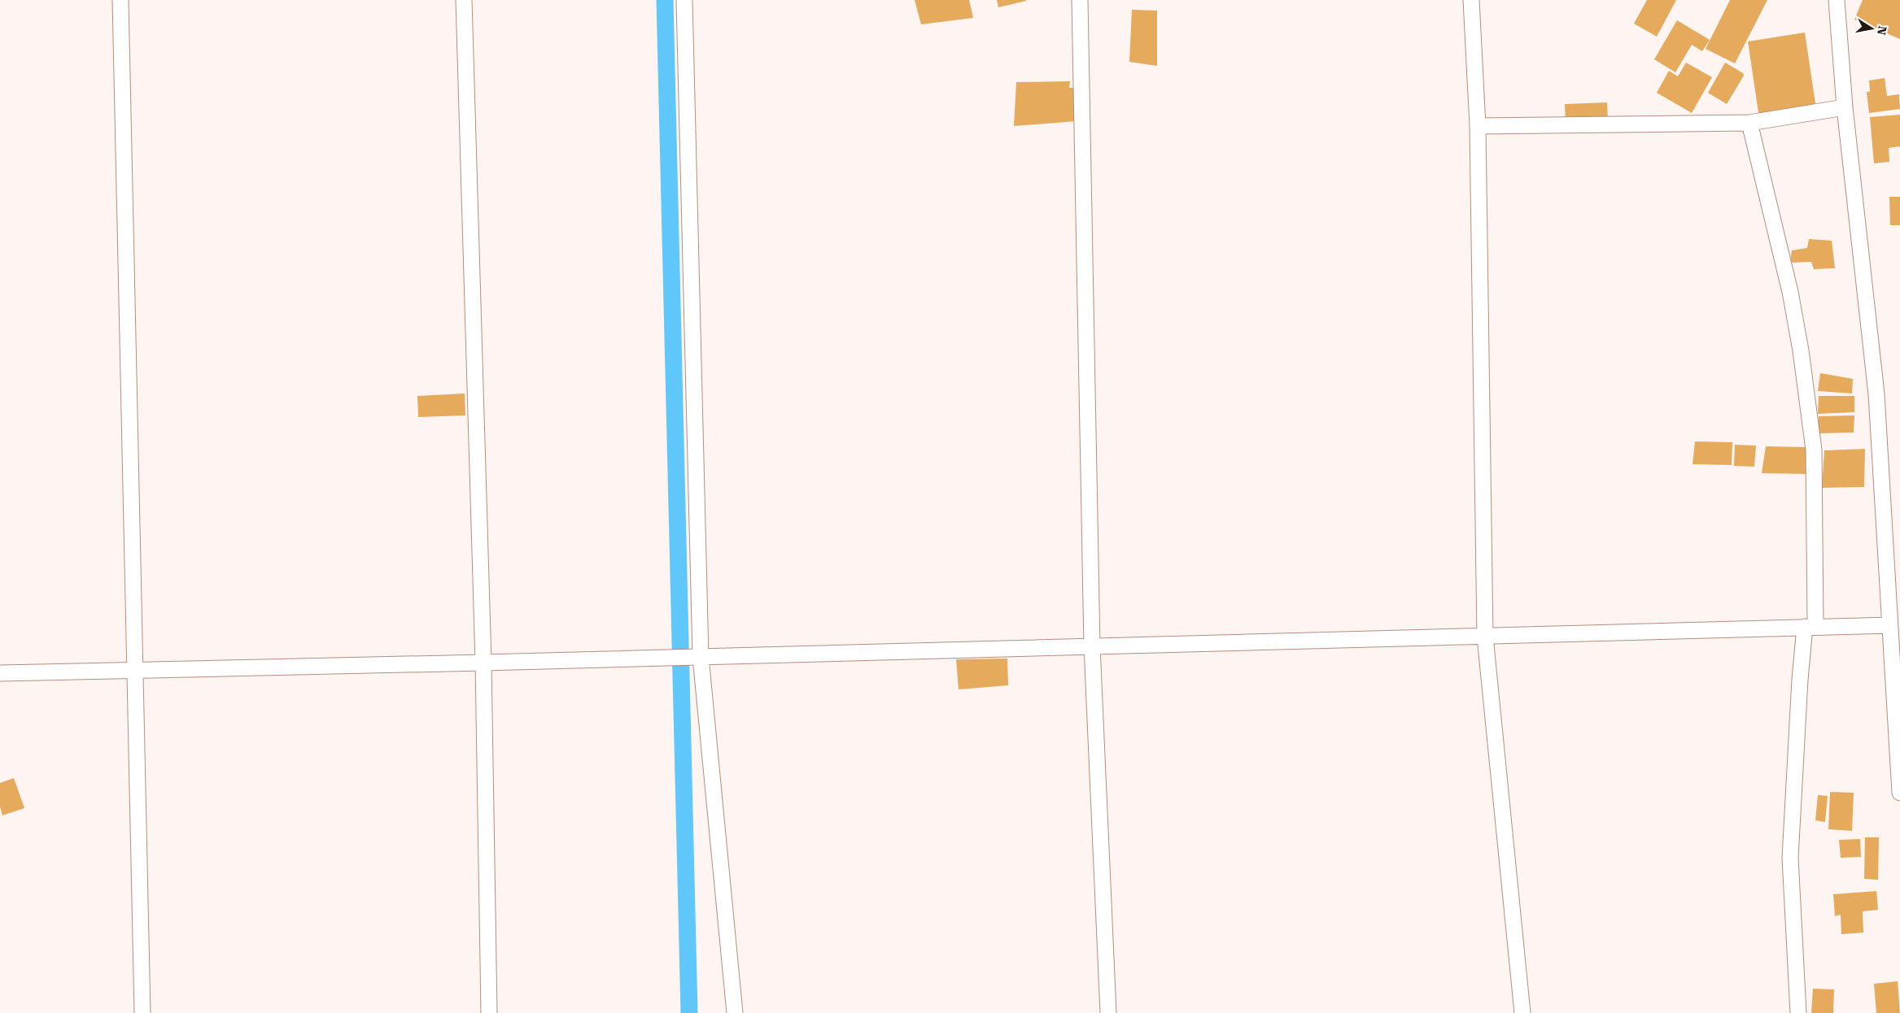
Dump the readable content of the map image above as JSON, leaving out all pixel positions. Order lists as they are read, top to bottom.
{
  "north": "right"
}
